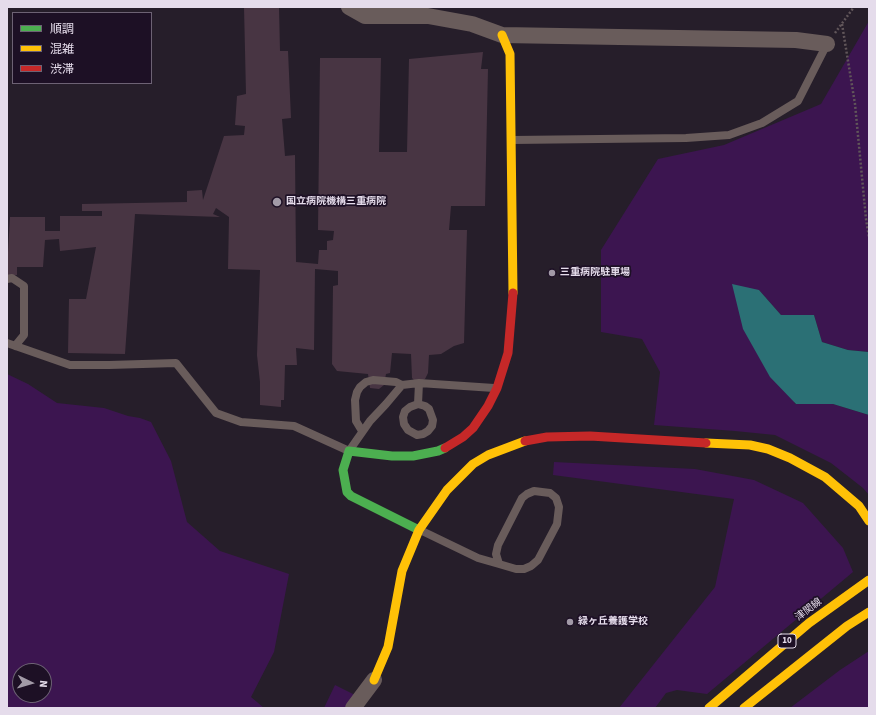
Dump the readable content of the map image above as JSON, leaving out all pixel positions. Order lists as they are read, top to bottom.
{
  "streets": {
    "street": ["津関線", "10"]
  },
  "places": ["国立病院機構三重病院", "三重病院駐車場", "緑ヶ丘養護学校"],
  "legend": ["順調", "混雑", "渋滞"],
  "north": "right"
}
